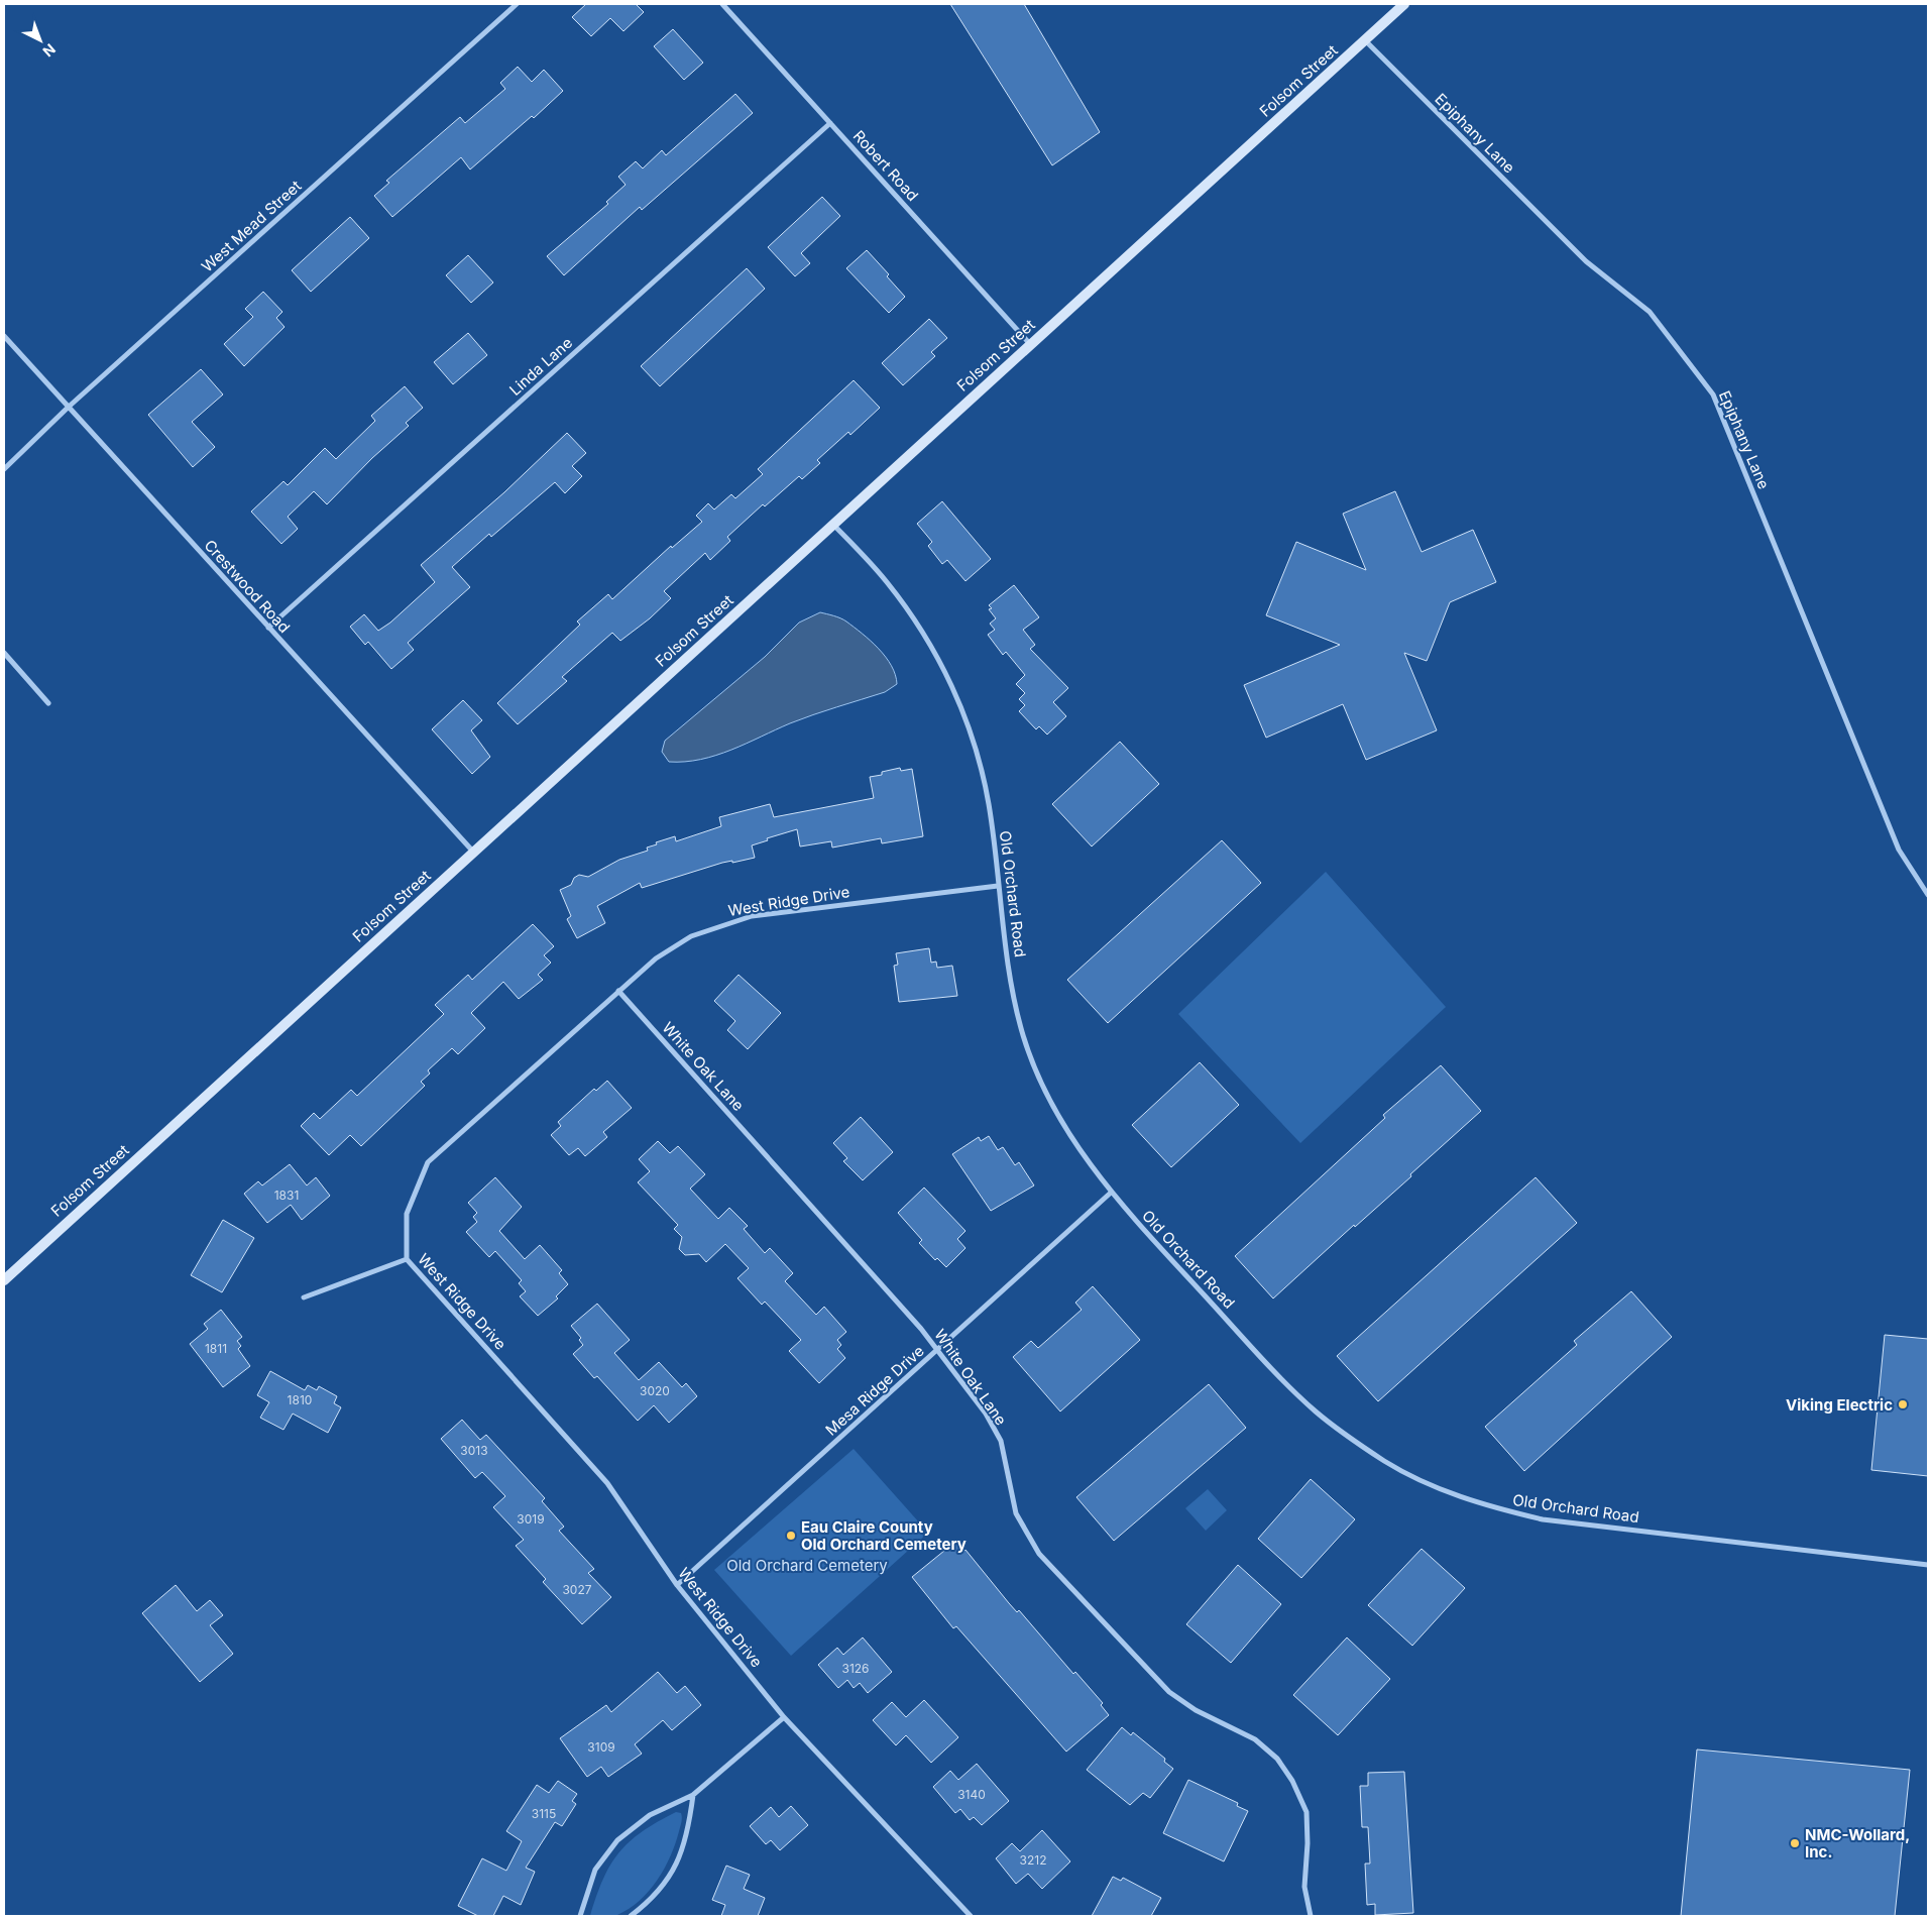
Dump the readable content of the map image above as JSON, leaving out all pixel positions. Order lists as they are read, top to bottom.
{
  "streets": {
    "street": [
      "Folsom Street",
      "Epiphany Lane",
      "Robert Road",
      "West Mead Street",
      "Linda Lane",
      "Crestwood Road",
      "Old Orchard Road",
      "West Ridge Drive",
      "White Oak Lane",
      "Mesa Ridge Drive"
    ]
  },
  "crossings": [
    ["Folsom Street", "Epiphany Lane"],
    ["Folsom Street", "Robert Road"],
    ["Folsom Street", "Crestwood Road"],
    ["Folsom Street", "Old Orchard Road"],
    ["Robert Road", "Linda Lane"],
    ["West Mead Street", "Crestwood Road"],
    ["Linda Lane", "Crestwood Road"],
    ["Old Orchard Road", "West Ridge Drive"],
    ["Old Orchard Road", "Mesa Ridge Drive"],
    ["West Ridge Drive", "White Oak Lane"],
    ["West Ridge Drive", "Mesa Ridge Drive"],
    ["White Oak Lane", "Mesa Ridge Drive"]
  ],
  "parks": ["Old Orchard Cemetery"],
  "places": ["Viking Electric", "Eau Claire County Old Orchard Cemetery", "NMC-Wollard, Inc."],
  "house_numbers": [
    "1831",
    "1811",
    "3020",
    "1810",
    "3013",
    "3019",
    "3027",
    "3126",
    "3109",
    "3140",
    "3115",
    "3212"
  ],
  "north": "bottom right"
}
